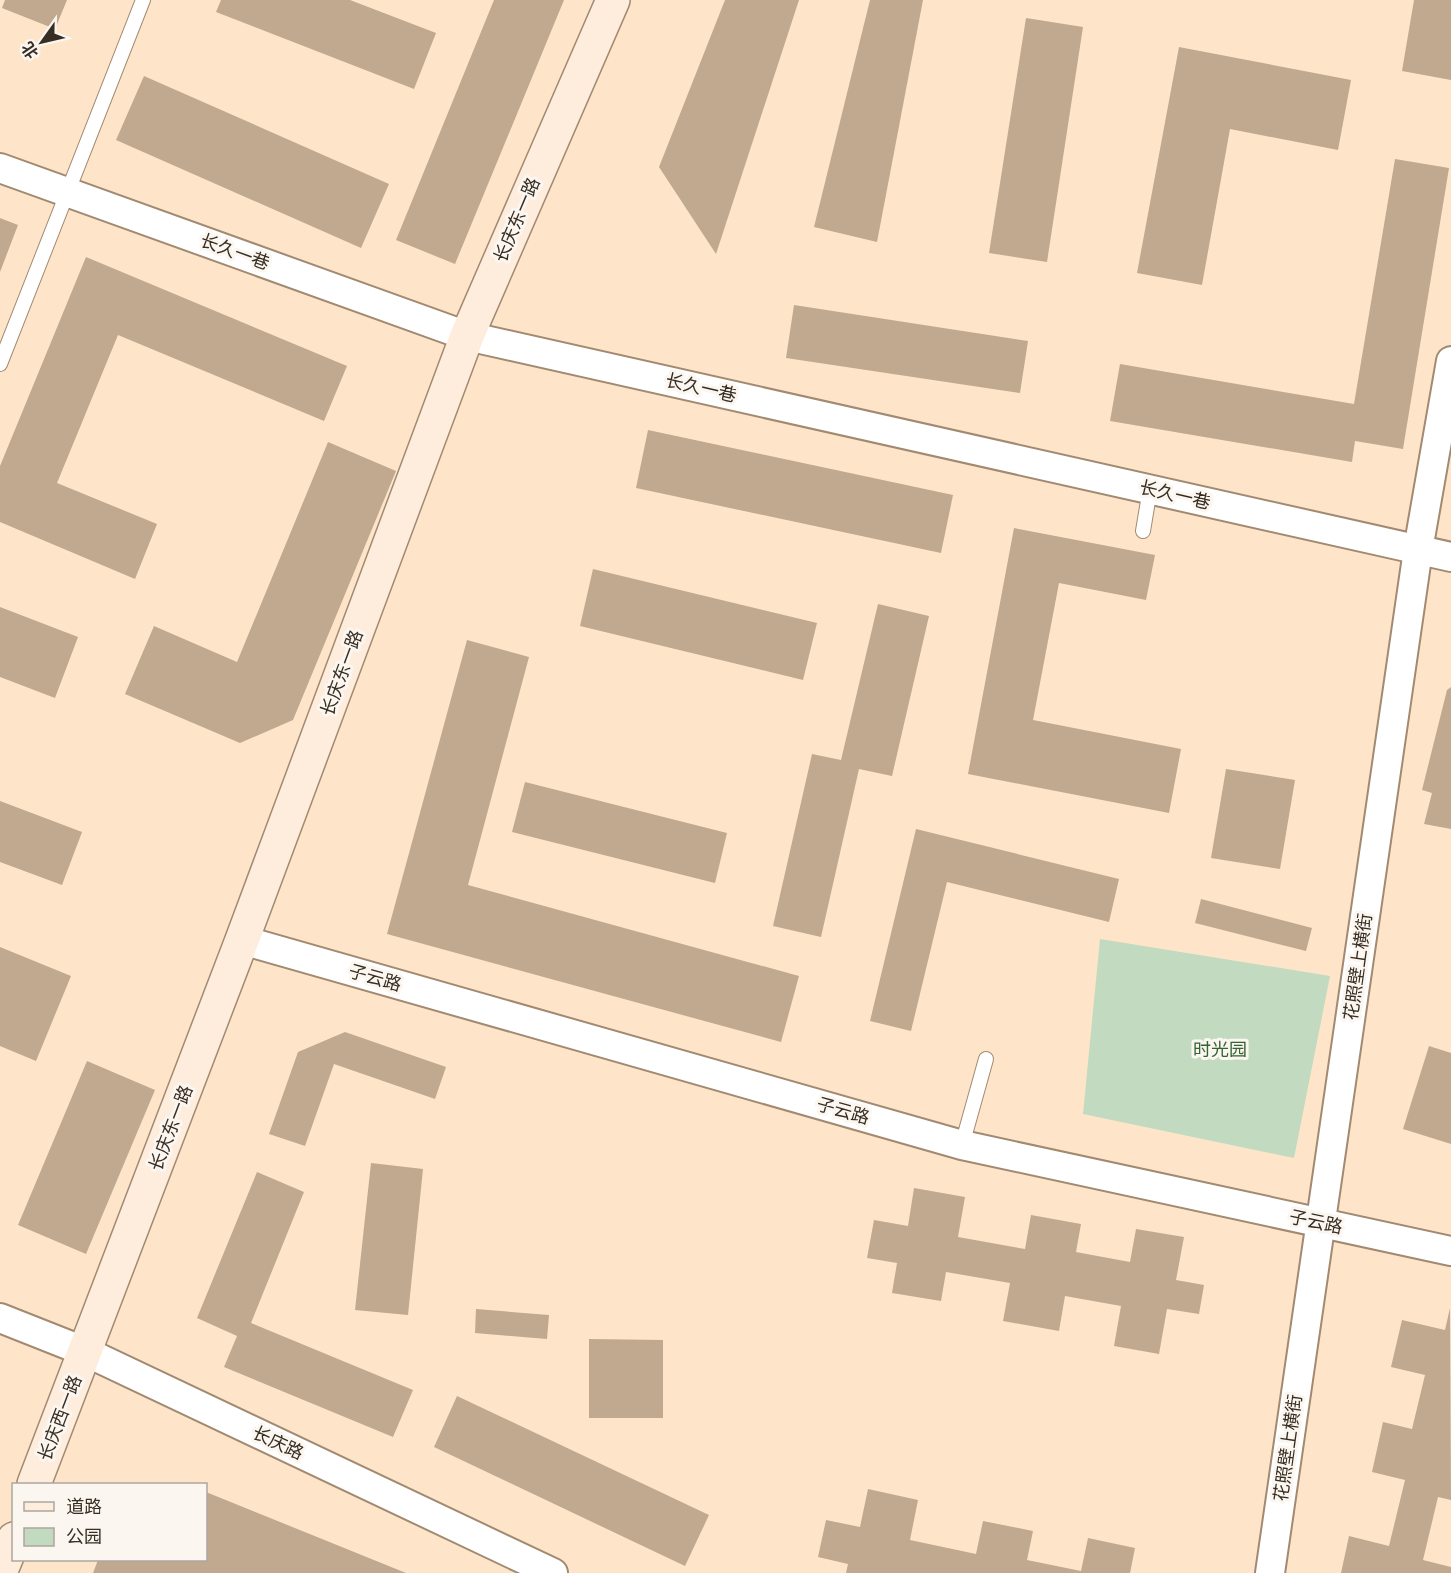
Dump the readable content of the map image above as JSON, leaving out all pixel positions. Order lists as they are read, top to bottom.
{
  "streets": {
    "main road": ["长庆东一路", "长庆西一路"],
    "street": [
      "长久一巷",
      "花照壁上横街",
      "子云路",
      "长庆路"
    ]
  },
  "crossings": [
    ["长庆东一路", "长久一巷"],
    ["长庆东一路", "子云路"],
    ["长庆东一路", "长庆西一路"],
    ["长庆东一路", "长庆路"],
    ["长久一巷", "花照壁上横街"],
    ["花照壁上横街", "子云路"],
    ["长庆西一路", "长庆路"]
  ],
  "parks": ["时光园"],
  "legend": ["道路", "公园"],
  "north": "bottom left"
}
